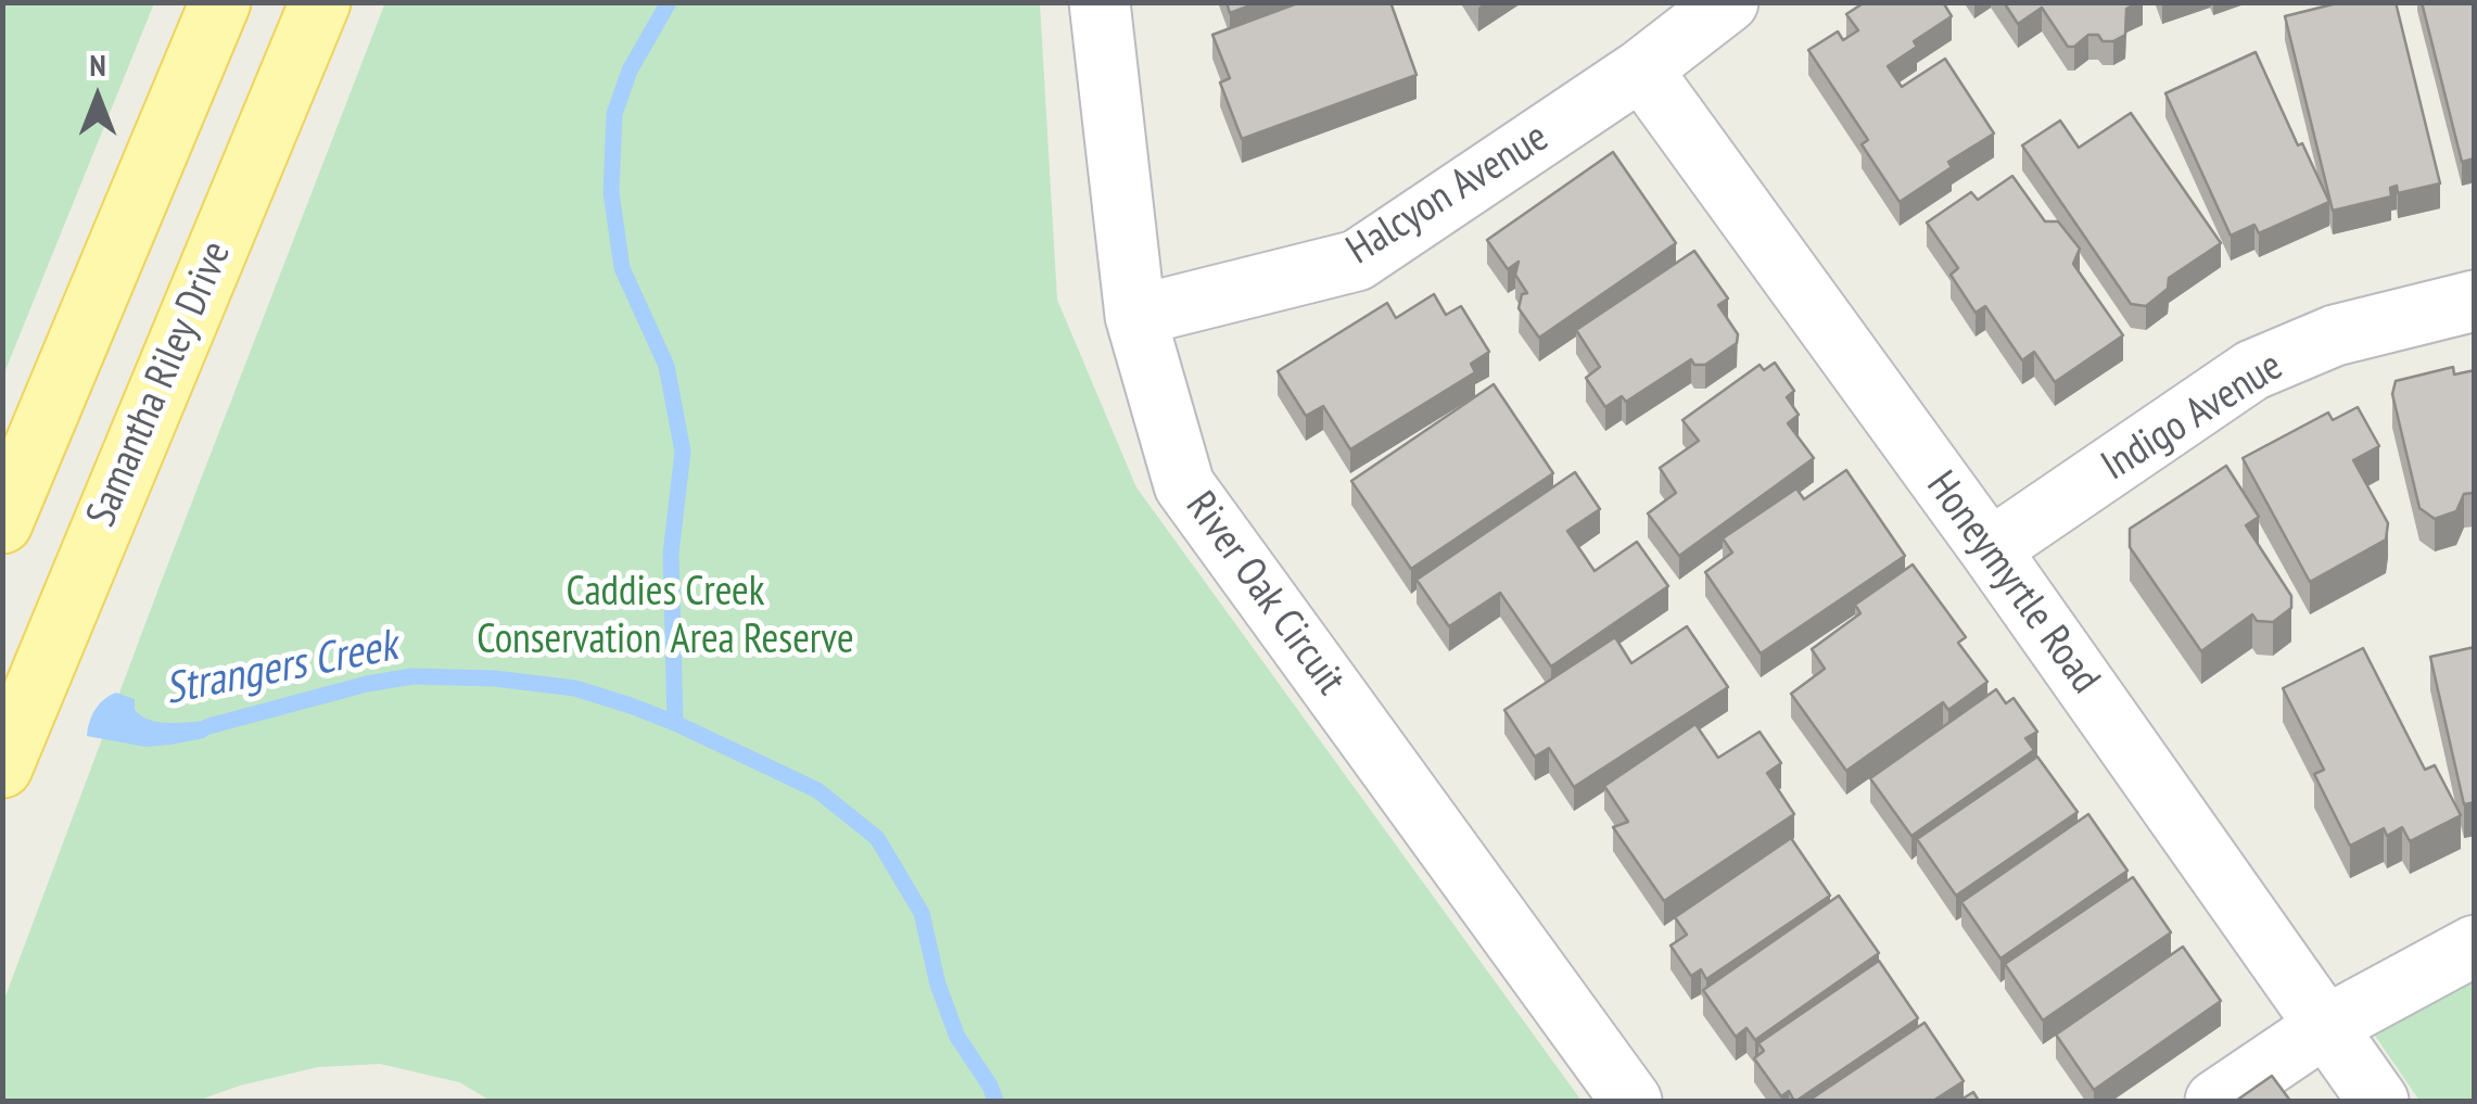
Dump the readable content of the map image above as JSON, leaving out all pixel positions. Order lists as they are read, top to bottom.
{
  "streets": {
    "main road": ["Samantha Riley Drive"],
    "street": [
      "Halcyon Avenue",
      "Indigo Avenue",
      "Honeymyrtle Road",
      "River Oak Circuit"
    ]
  },
  "crossings": [
    ["Halcyon Avenue", "Honeymyrtle Road"],
    ["Halcyon Avenue", "River Oak Circuit"],
    ["Indigo Avenue", "Honeymyrtle Road"]
  ],
  "water": ["Strangers Creek"],
  "parks": ["Caddies Creek Conservation Area Reserve"],
  "north": "top"
}
